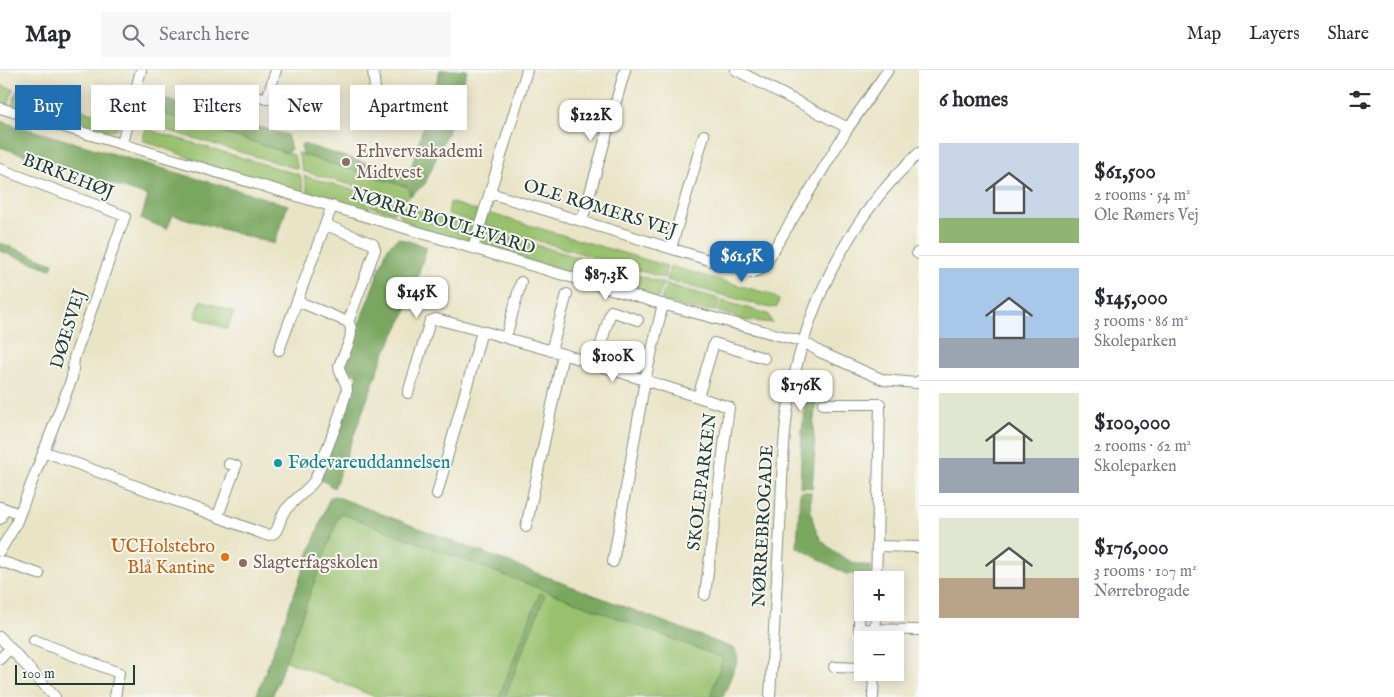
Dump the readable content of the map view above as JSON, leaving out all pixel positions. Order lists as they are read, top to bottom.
{
  "streets": {
    "street": [
      "BIRKEHØJ",
      "OLE RØMERS VEJ",
      "NØRRE BOULEVARD",
      "DØESVEJ",
      "SKOLEPARKEN",
      "NØRREBROGADE"
    ]
  },
  "crossings": [
    ["BIRKEHØJ", "DØESVEJ"],
    ["NØRRE BOULEVARD", "NØRREBROGADE"]
  ],
  "places": [
    "Erhvervsakademi Midtvest",
    "Fødevareuddannelsen",
    "UCHolstebro Blå Kantine",
    "Slagterfagskolen"
  ],
  "scale_bar": "100 m",
  "page": {
    "header": "Map",
    "search": "Search here",
    "nav": ["Map", "Layers", "Share"],
    "heading": "6 homes",
    "chip": [
      "Buy",
      "Rent",
      "Filters",
      "New",
      "Apartment"
    ],
    "price": [
      "$122K",
      "$61.5K",
      "$87.3K",
      "$145K",
      "$100K",
      "$176K"
    ],
    "list": [
      {
        "name": "$61,500",
        "note": "2 rooms · 54 m² · Ole Rømers Vej"
      },
      {
        "name": "$145,000",
        "note": "3 rooms · 86 m² · Skoleparken"
      },
      {
        "name": "$100,000",
        "note": "2 rooms · 62 m² · Skoleparken"
      },
      {
        "name": "$176,000",
        "note": "3 rooms · 107 m² · Nørrebrogade"
      }
    ],
    "map_buttons": ["+", "−"],
    "scale": "100 m"
  }
}
